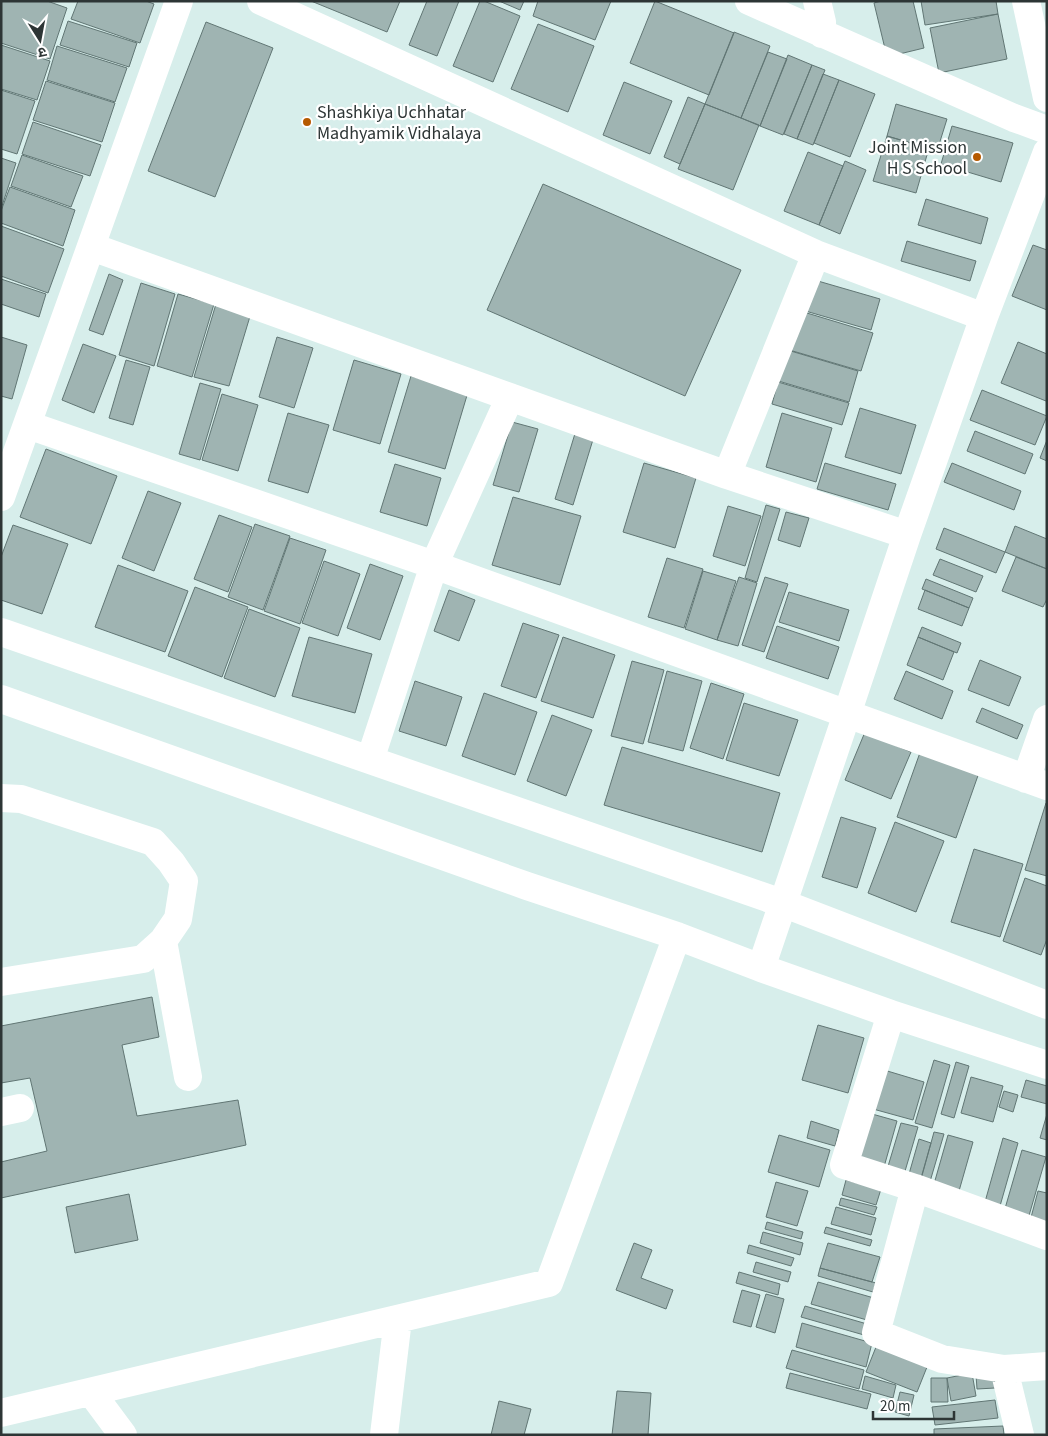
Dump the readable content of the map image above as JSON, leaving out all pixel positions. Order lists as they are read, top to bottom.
{
  "places": ["Shashkiya Uchhatar Madhyamik Vidhalaya", "Joint Mission H S School"],
  "scale_bar": "20 m",
  "north": "bottom"
}
